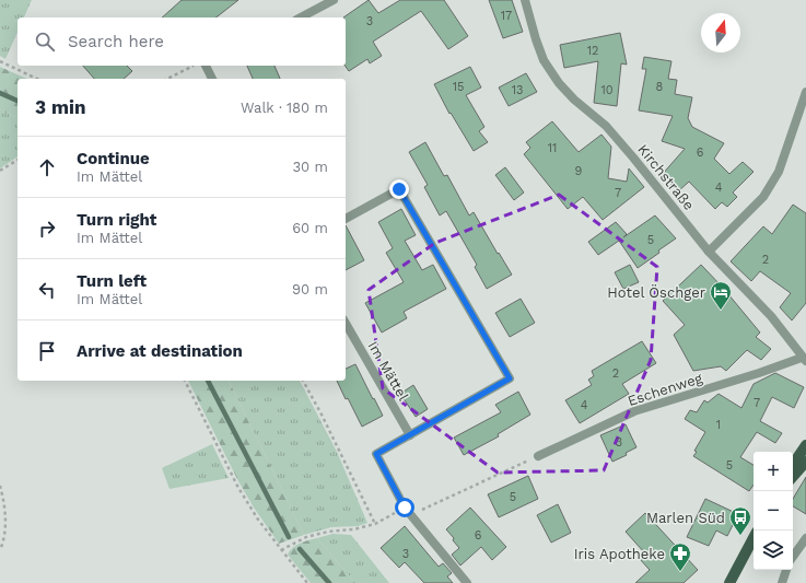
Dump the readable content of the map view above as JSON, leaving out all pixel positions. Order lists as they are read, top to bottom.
{
  "streets": {
    "street": ["Kirchstraße", "Im Mättel", "Eschenweg"]
  },
  "crossings": [
    ["Kirchstraße", "Eschenweg"]
  ],
  "places": {
    "hotel": ["Hotel Öschger"],
    "bus stop": ["Marlen Süd"],
    "pharmacy": ["Iris Apotheke"]
  },
  "house_numbers": [
    "17",
    "3",
    "12",
    "15",
    "8",
    "13",
    "10",
    "11",
    "6",
    "9",
    "4",
    "7",
    "5",
    "2",
    "2",
    "7",
    "4",
    "1",
    "3",
    "5",
    "5",
    "6",
    "3"
  ],
  "north": "top",
  "page": {
    "search": "Search here",
    "heading": ["3 min", "Walk · 180 m"],
    "list": [
      ["Continue", "Im Mättel", "30 m"],
      ["Turn right", "Im Mättel", "60 m"],
      ["Turn left", "Im Mättel", "90 m"],
      "Arrive at destination"
    ],
    "map_buttons": ["+", "−"]
  }
}
